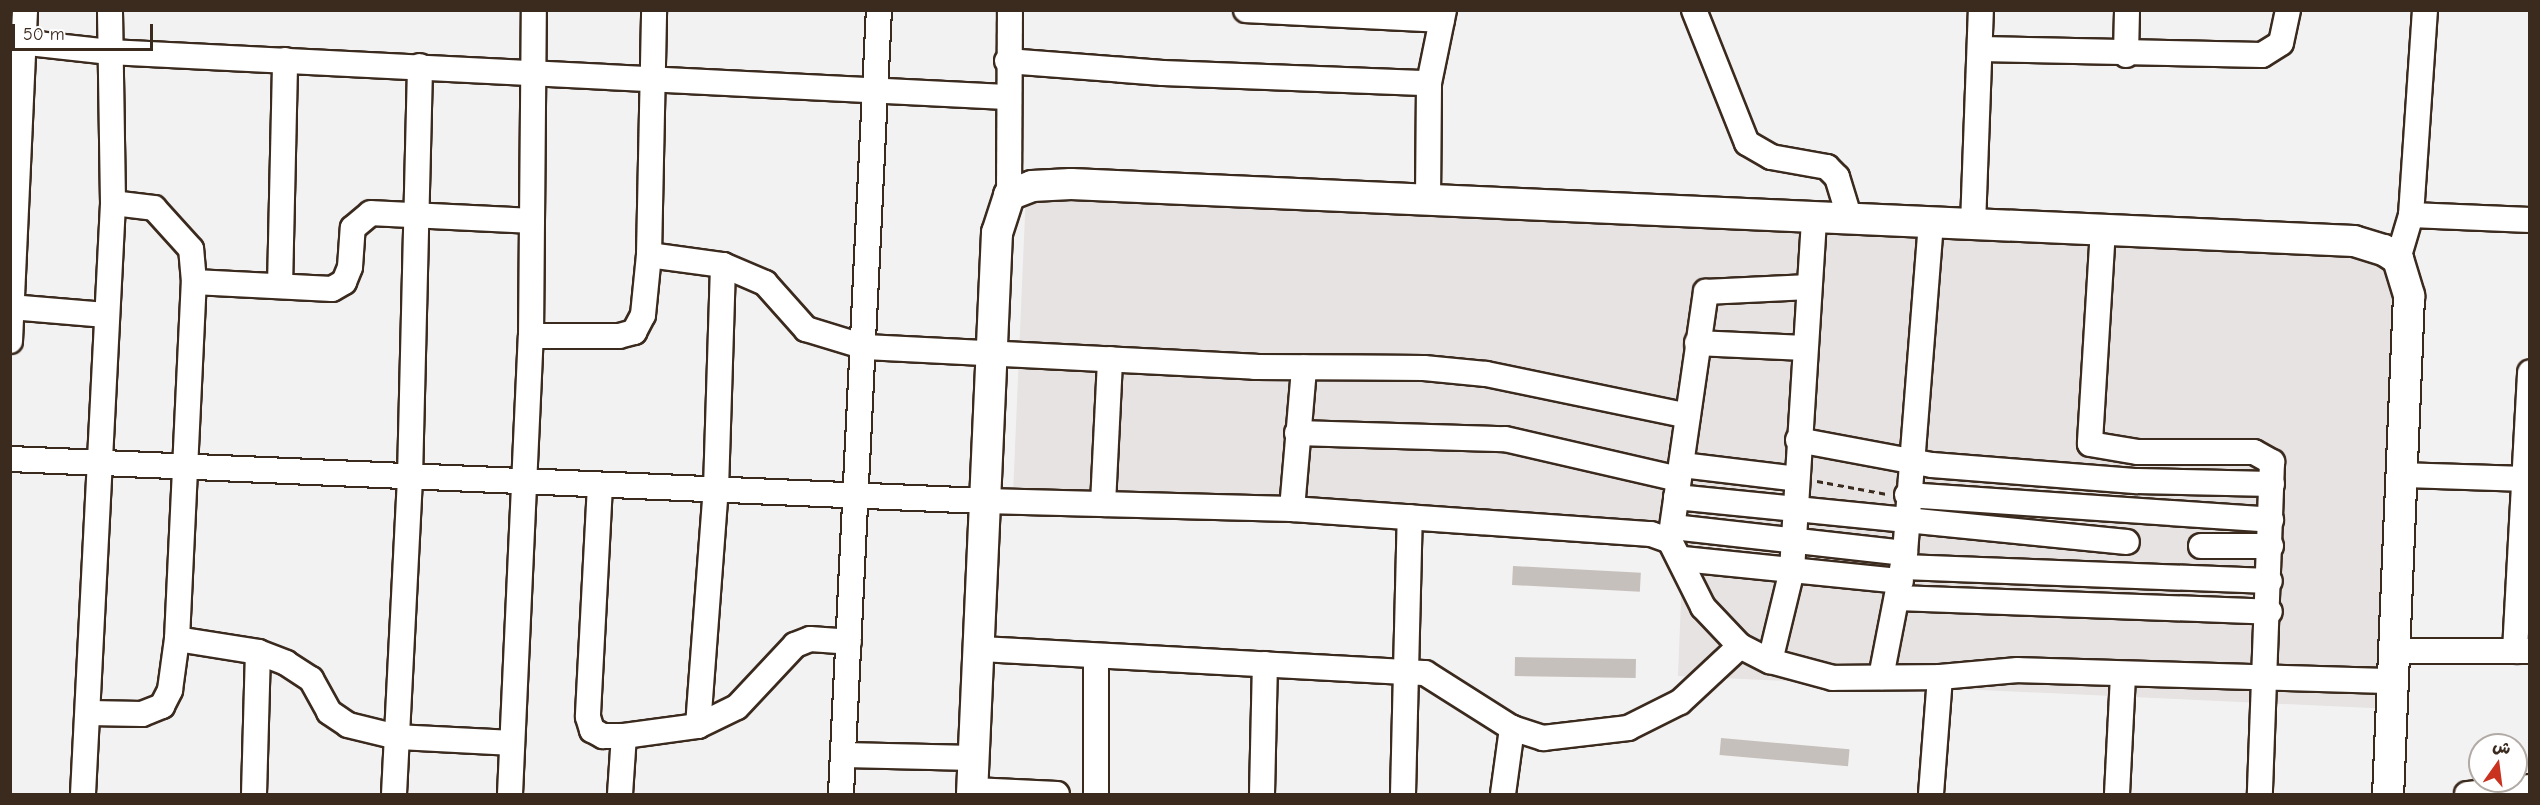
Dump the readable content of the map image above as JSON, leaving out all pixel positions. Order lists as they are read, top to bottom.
{
  "scale_bar": "50 m",
  "north": "top"
}
